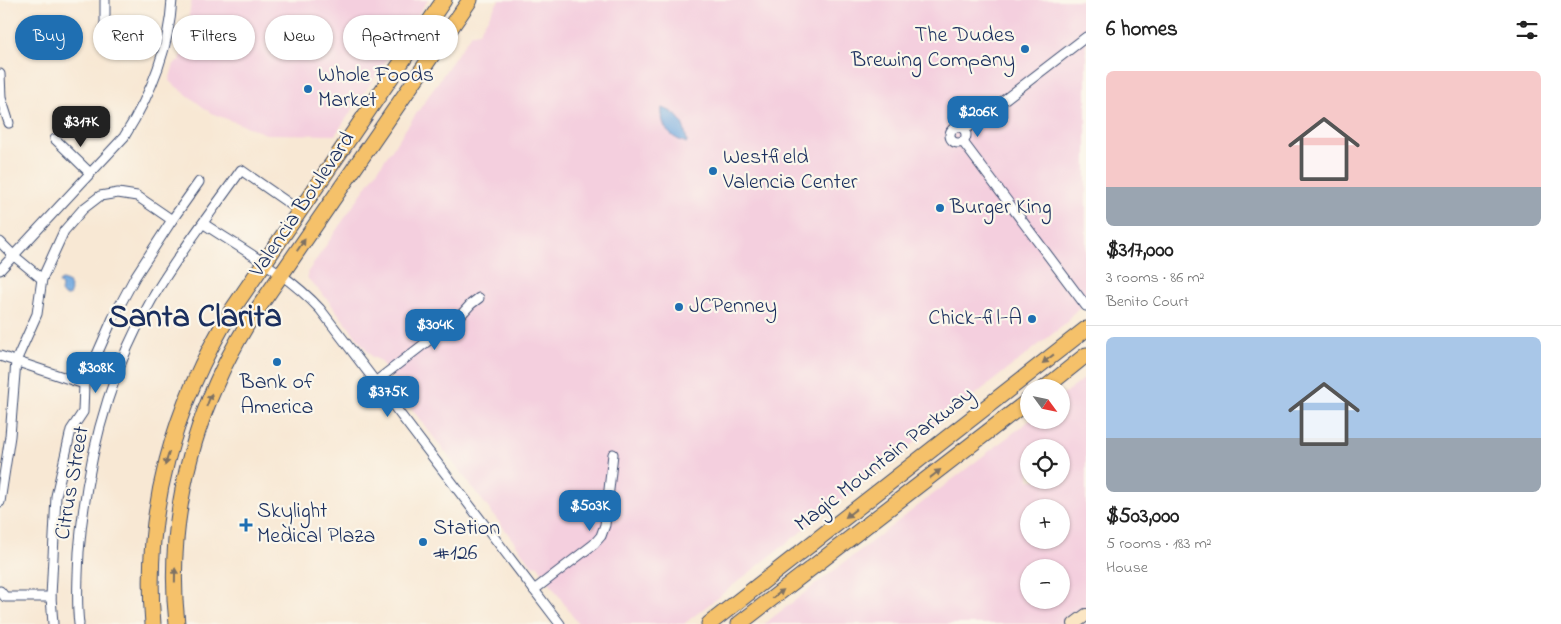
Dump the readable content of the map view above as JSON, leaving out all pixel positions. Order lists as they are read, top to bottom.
{
  "streets": {
    "main road": ["Valencia Boulevard", "Magic Mountain Parkway"],
    "street": ["Citrus Street"]
  },
  "crossings": [
    ["Valencia Boulevard", "Citrus Street"]
  ],
  "districts": ["Santa Clarita"],
  "places": {
    "other": [
      "The Dudes Brewing Company",
      "Whole Foods Market",
      "Westfield Valencia Center",
      "Burger King",
      "JCPenney",
      "Chick-fil-A",
      "Bank of America",
      "Station #126"
    ],
    "health": ["Skylight Medical Plaza"]
  },
  "north": "bottom right",
  "page": {
    "heading": "6 homes",
    "chip": [
      "Buy",
      "Rent",
      "Filters",
      "New",
      "Apartment"
    ],
    "list": [
      {
        "name": "$317,000",
        "note": "3 rooms · 86 m² · Benito Court"
      },
      {
        "name": "$503,000",
        "note": "5 rooms · 183 m² · House"
      }
    ],
    "price": [
      "$206K",
      "$317K",
      "$304K",
      "$308K",
      "$375K",
      "$503K"
    ],
    "map_buttons": ["+", "−"]
  }
}
